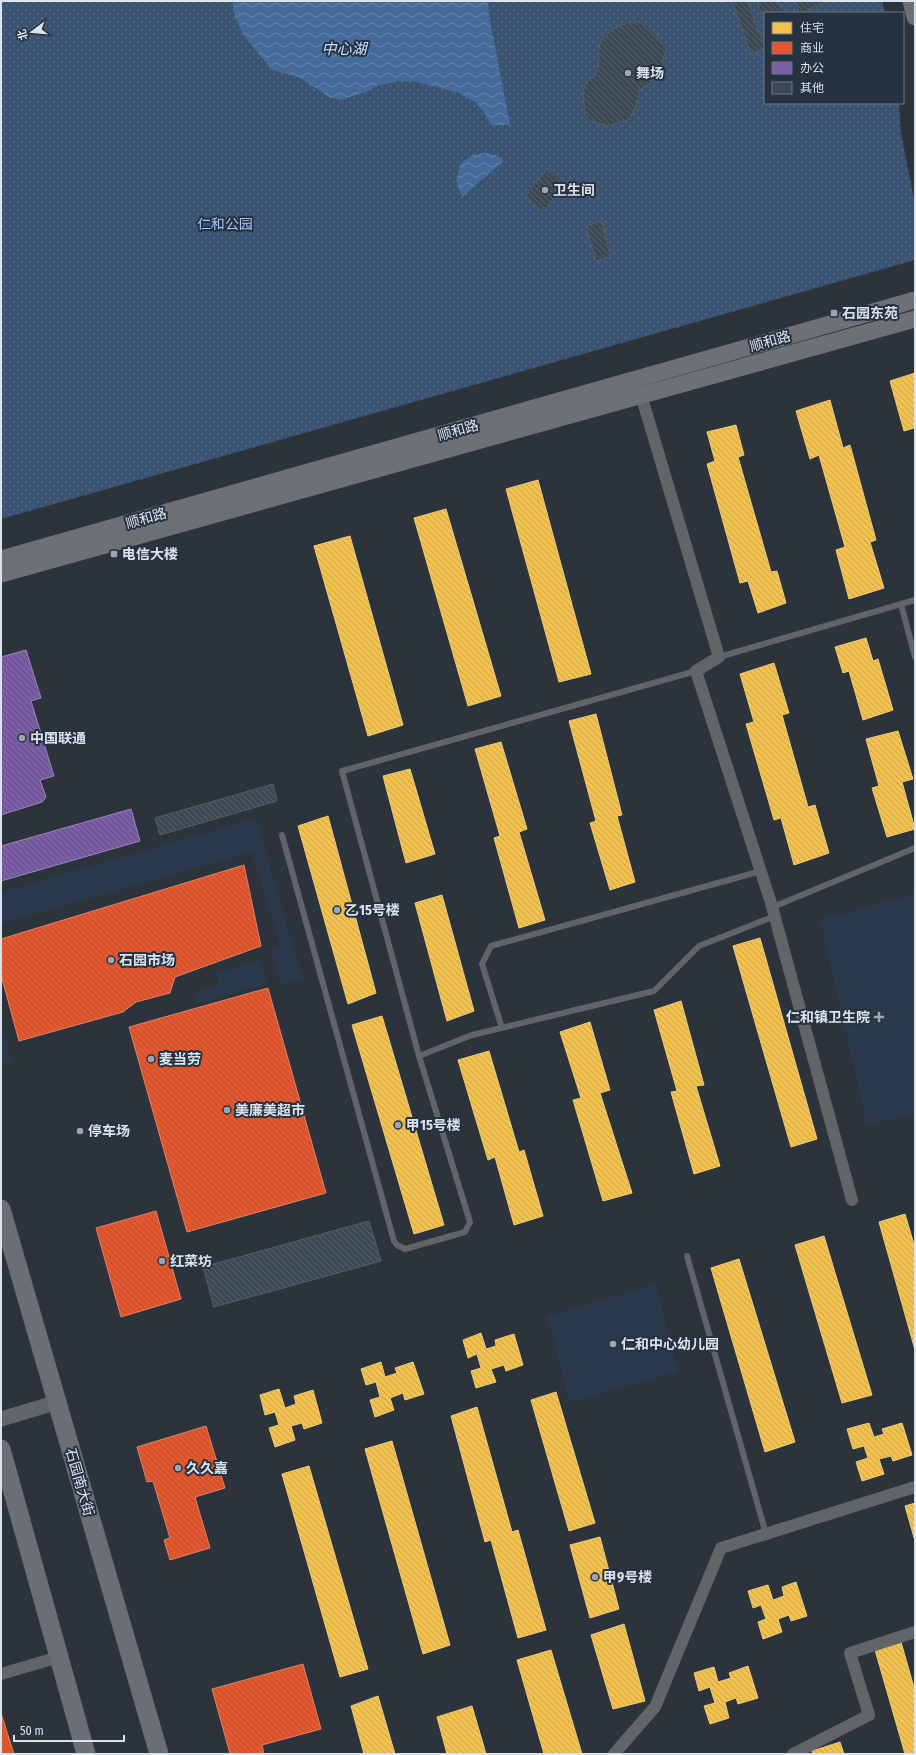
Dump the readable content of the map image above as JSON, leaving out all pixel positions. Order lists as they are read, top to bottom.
{
  "streets": {
    "main road": ["顺和路", "石园南大街"]
  },
  "water": ["中心湖"],
  "parks": ["仁和公园"],
  "places": {
    "other": [
      "舞场",
      "卫生间",
      "中国联通",
      "乙15号楼",
      "石园市场",
      "麦当劳",
      "美廉美超市",
      "甲15号楼",
      "停车场",
      "红菜坊",
      "仁和中心幼儿园",
      "久久嘉",
      "甲9号楼"
    ],
    "transit": ["石园东苑", "电信大楼"],
    "health": ["仁和镇卫生院"]
  },
  "legend": [
    "住宅",
    "商业",
    "办公",
    "其他"
  ],
  "scale_bar": "50 m",
  "north": "left"
}
